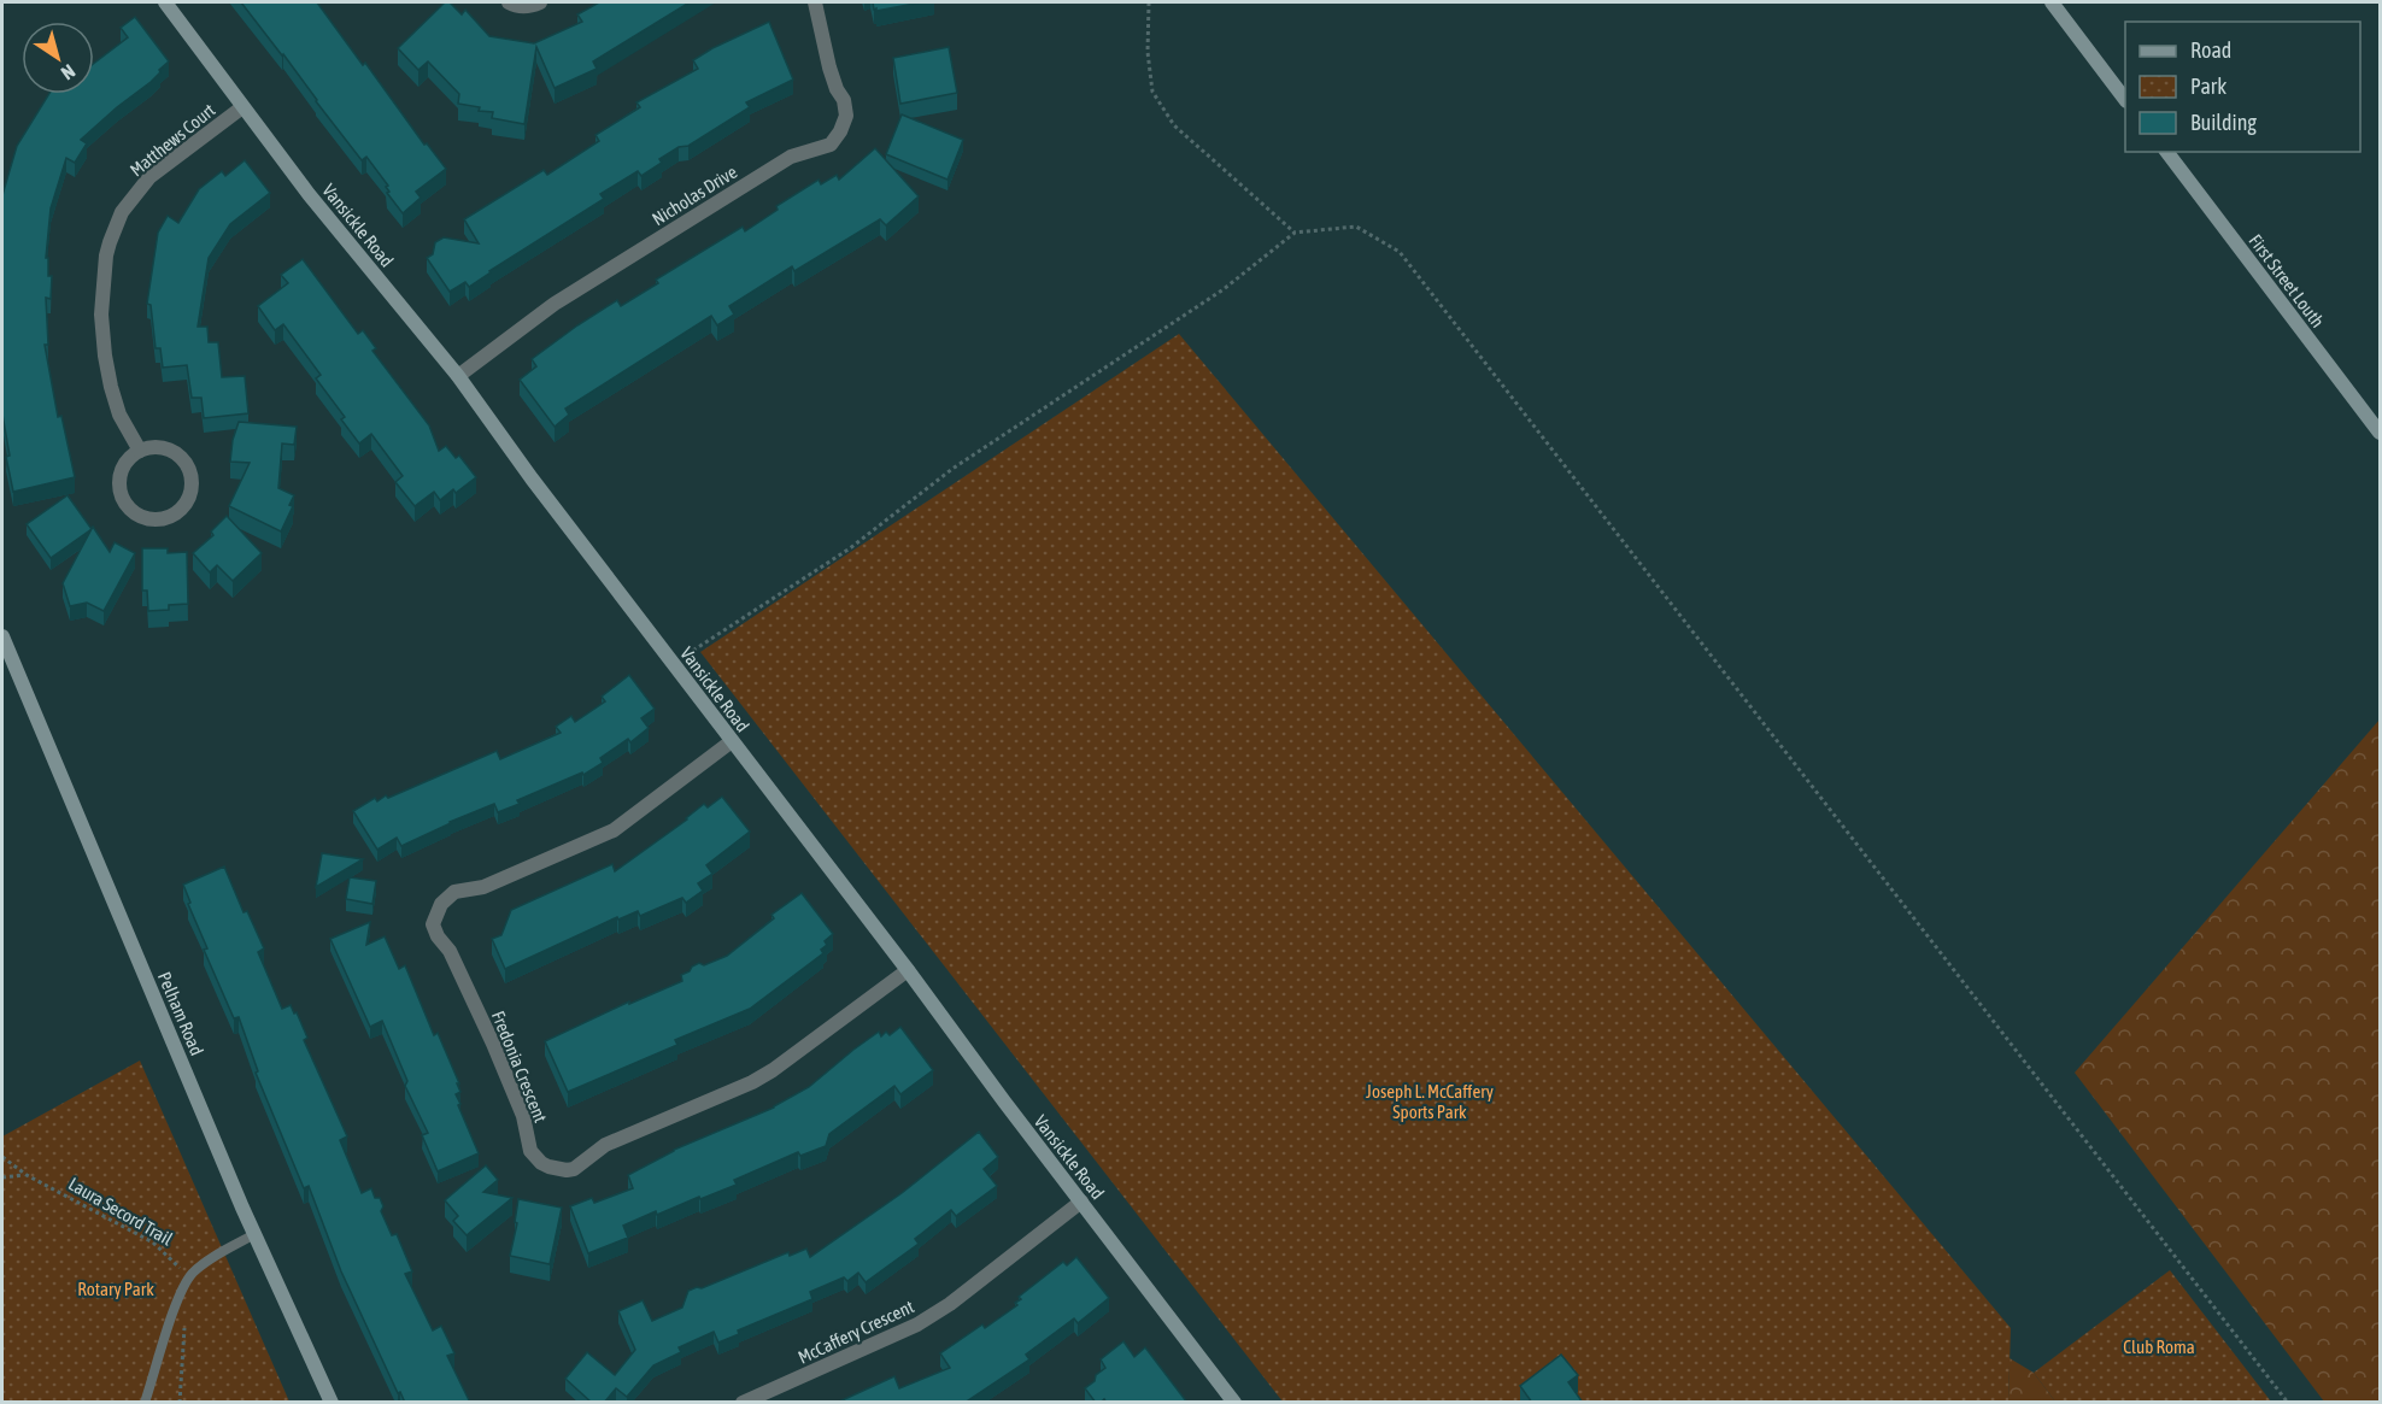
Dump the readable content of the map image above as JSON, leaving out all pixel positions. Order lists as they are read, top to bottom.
{
  "streets": {
    "street": [
      "Matthews Court",
      "Nicholas Drive",
      "Vansickle Road",
      "First Street Louth",
      "Pelham Road",
      "Fredonia Crescent",
      "McCaffery Crescent"
    ],
    "path": ["Laura Secord Trail"]
  },
  "crossings": [
    ["Matthews Court", "Vansickle Road"],
    ["Nicholas Drive", "Vansickle Road"],
    ["Vansickle Road", "Fredonia Crescent"],
    ["Vansickle Road", "McCaffery Crescent"]
  ],
  "parks": ["Joseph L. McCaffery Sports Park", "Rotary Park", "Club Roma"],
  "legend": ["Road", "Park", "Building"],
  "north": "bottom right"
}
